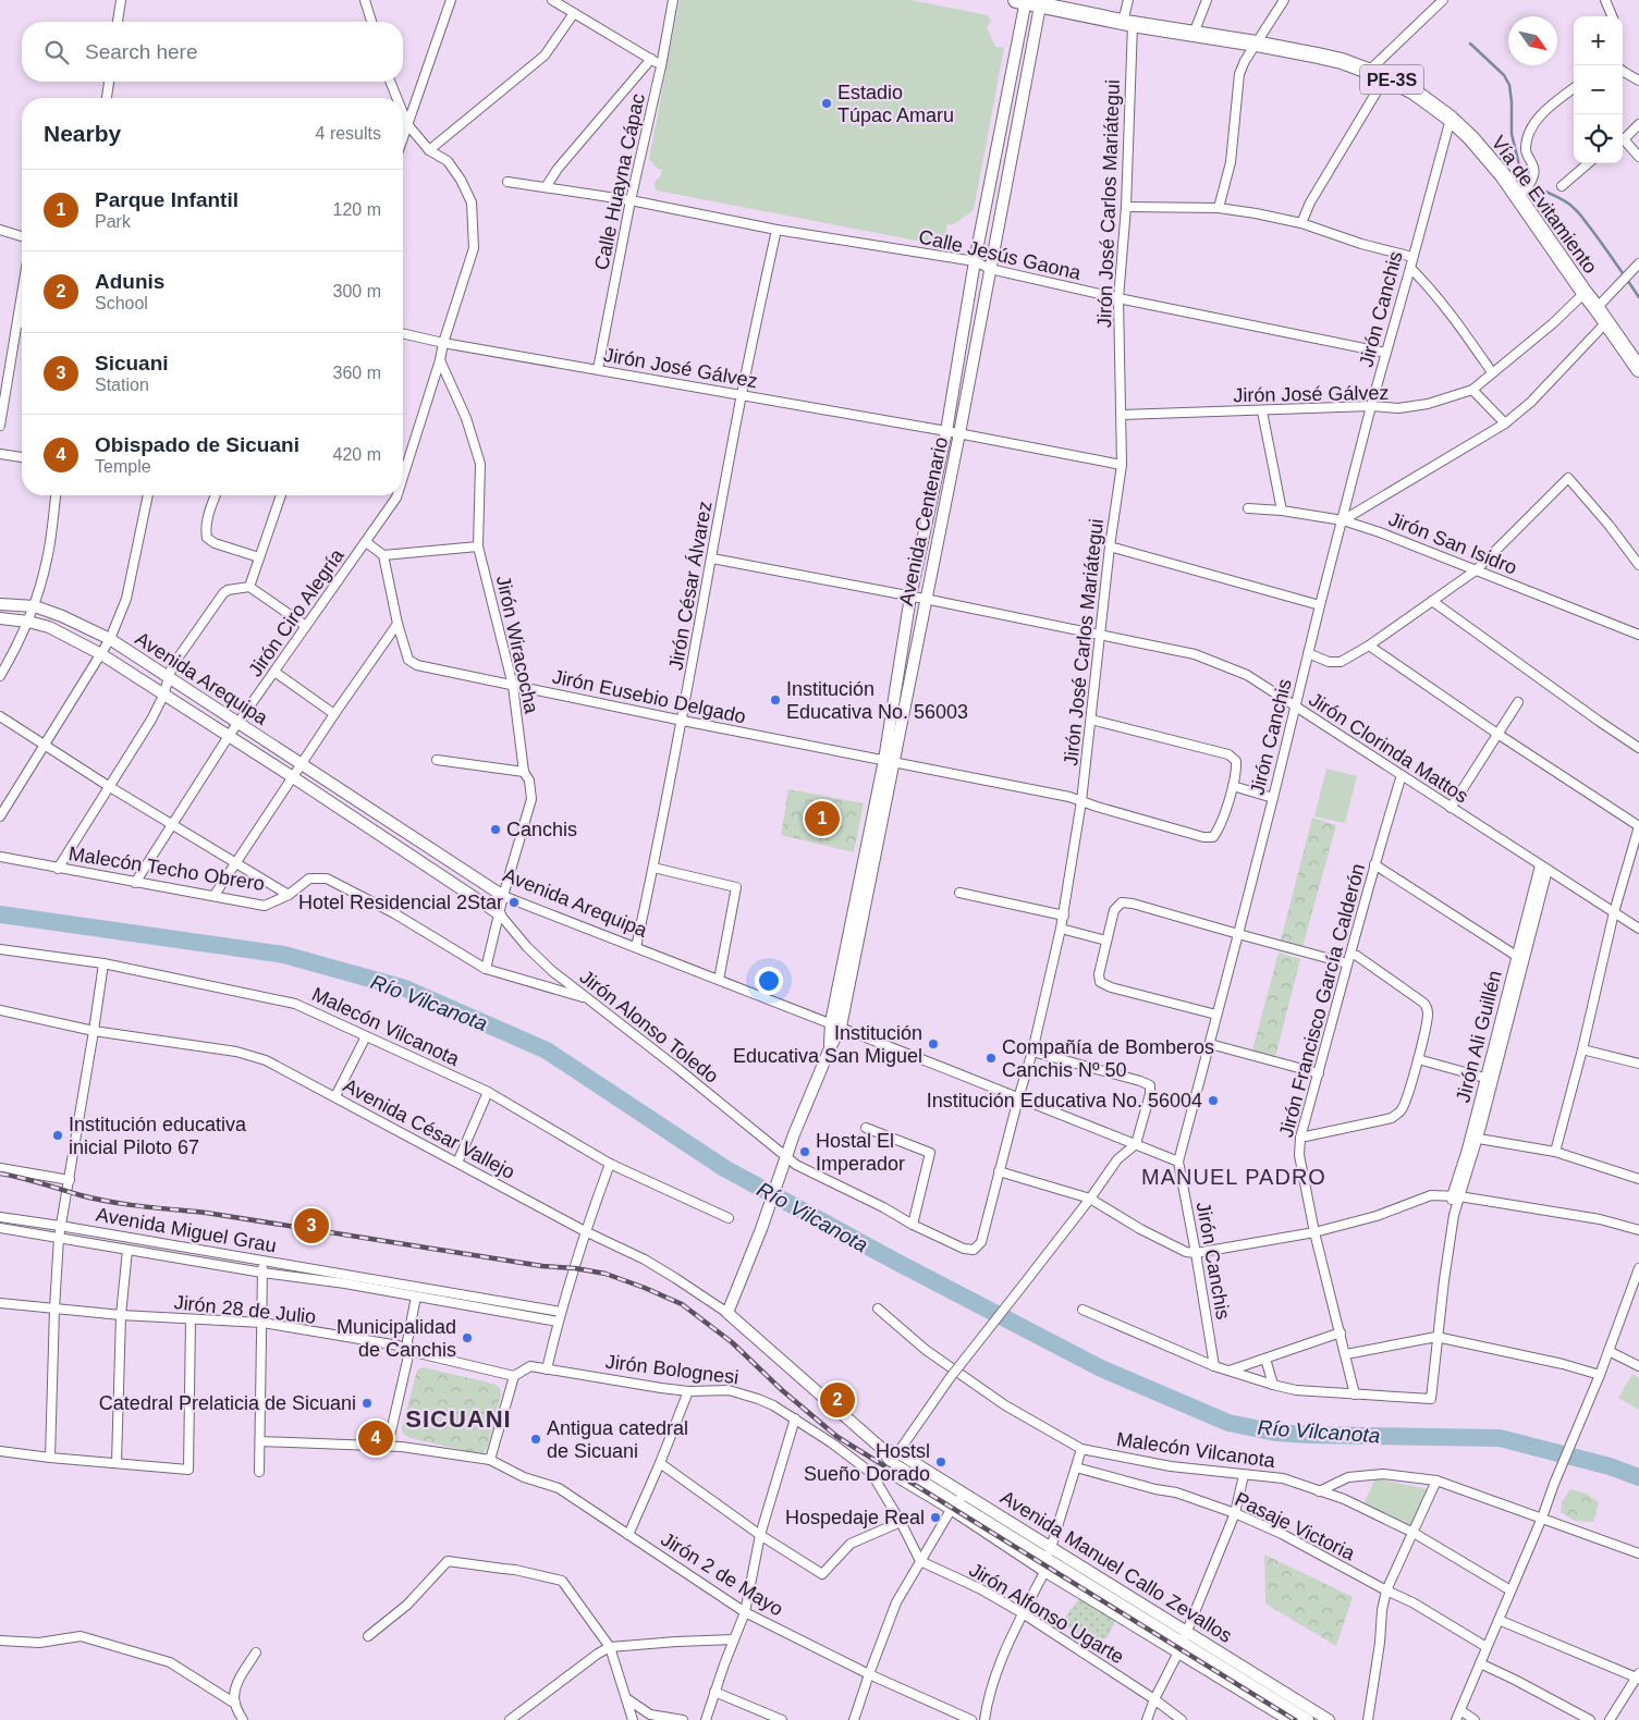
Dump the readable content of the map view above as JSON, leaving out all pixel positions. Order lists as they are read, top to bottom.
{
  "streets": {
    "highway": ["PE-3S", "Vía de Evitamiento"],
    "street": [
      "Calle Huayna Cápac",
      "Jirón José Carlos Mariátegui",
      "Calle Jesús Gaona",
      "Jirón Canchis",
      "Jirón José Gálvez",
      "Avenida Centenario",
      "Jirón San Isidro",
      "Jirón César Álvarez",
      "Jirón Ciro Alegría",
      "Jirón Wiracocha",
      "Avenida Arequipa",
      "Jirón Eusebio Delgado",
      "Jirón Clorinda Mattos",
      "Malecón Techo Obrero",
      "Jirón Francisco García Calderón",
      "Malecón Vilcanota",
      "Jirón Alonso Toledo",
      "Jirón Ali Guillén",
      "Avenida César Vallejo",
      "Avenida Miguel Grau",
      "Jirón 28 de Julio",
      "Jirón Bolognesi",
      "Pasaje Victoria",
      "Avenida Manuel Callo Zevallos",
      "Jirón 2 de Mayo",
      "Jirón Alfonso Ugarte"
    ]
  },
  "crossings": [
    ["Calle Huayna Cápac", "Calle Jesús Gaona"],
    ["Calle Huayna Cápac", "Jirón José Gálvez"],
    ["Jirón José Carlos Mariátegui", "Vía de Evitamiento"],
    ["Jirón José Carlos Mariátegui", "Calle Jesús Gaona"],
    ["Jirón José Carlos Mariátegui", "Jirón José Gálvez"],
    ["Jirón José Carlos Mariátegui", "Avenida Arequipa"],
    ["Jirón José Carlos Mariátegui", "Jirón Eusebio Delgado"],
    ["Jirón José Carlos Mariátegui", "Jirón Clorinda Mattos"],
    ["Jirón José Carlos Mariátegui", "Jirón Alonso Toledo"],
    ["Vía de Evitamiento", "Jirón Canchis"],
    ["Vía de Evitamiento", "Jirón José Gálvez"],
    ["Vía de Evitamiento", "Avenida Centenario"],
    ["Calle Jesús Gaona", "Jirón Canchis"],
    ["Calle Jesús Gaona", "Avenida Centenario"],
    ["Calle Jesús Gaona", "Jirón César Álvarez"],
    ["Jirón Canchis", "Jirón José Gálvez"],
    ["Jirón Canchis", "Jirón San Isidro"],
    ["Jirón Canchis", "Avenida Arequipa"],
    ["Jirón Canchis", "Jirón Clorinda Mattos"],
    ["Jirón José Gálvez", "Avenida Centenario"],
    ["Jirón José Gálvez", "Jirón César Álvarez"],
    ["Jirón José Gálvez", "Jirón Ciro Alegría"],
    ["Avenida Centenario", "Jirón Eusebio Delgado"],
    ["Avenida Centenario", "Jirón Clorinda Mattos"],
    ["Jirón César Álvarez", "Avenida Arequipa"],
    ["Jirón César Álvarez", "Jirón Eusebio Delgado"],
    ["Jirón César Álvarez", "Jirón Clorinda Mattos"],
    ["Jirón Ciro Alegría", "Jirón Wiracocha"],
    ["Jirón Ciro Alegría", "Avenida Arequipa"],
    ["Jirón Ciro Alegría", "Malecón Techo Obrero"],
    ["Jirón Wiracocha", "Avenida Arequipa"],
    ["Jirón Wiracocha", "Jirón Eusebio Delgado"],
    ["Jirón Wiracocha", "Malecón Techo Obrero"],
    ["Jirón Wiracocha", "Jirón Alonso Toledo"],
    ["Avenida Arequipa", "Jirón Alonso Toledo"],
    ["Jirón Clorinda Mattos", "Jirón Francisco García Calderón"],
    ["Jirón Clorinda Mattos", "Jirón Ali Guillén"],
    ["Malecón Techo Obrero", "Jirón Alonso Toledo"],
    ["Jirón Francisco García Calderón", "Jirón Ali Guillén"],
    ["Avenida César Vallejo", "Avenida Manuel Callo Zevallos"],
    ["Jirón 28 de Julio", "Jirón Bolognesi"]
  ],
  "districts": ["MANUEL PADRO", "SICUANI"],
  "water": ["Río Vilcanota"],
  "places": [
    "Estadio Túpac Amaru",
    "Institución Educativa No. 56003",
    "Canchis",
    "Hotel Residencial 2Star",
    "Institución Educativa San Miguel",
    "Compañía de Bomberos Canchis Nº 50",
    "Institución Educativa No. 56004",
    "Institución educativa inicial Piloto 67",
    "Hostal El Imperador",
    "Municipalidad de Canchis",
    "Catedral Prelaticia de Sicuani",
    "Antigua catedral de Sicuani",
    "Hostsl Sueño Dorado",
    "Hospedaje Real"
  ],
  "north": "bottom right",
  "page": {
    "map_buttons": ["+", "−"],
    "search": "Search here",
    "heading": ["Nearby", "4 results"],
    "list": [
      {
        "mark": "1",
        "name": "Parque Infantil",
        "note": "Park",
        "value": "120 m"
      },
      {
        "mark": "2",
        "name": "Adunis",
        "note": "School",
        "value": "300 m"
      },
      {
        "mark": "3",
        "name": "Sicuani",
        "note": "Station",
        "value": "360 m"
      },
      {
        "mark": "4",
        "name": "Obispado de Sicuani",
        "note": "Temple",
        "value": "420 m"
      }
    ],
    "pins": [
      "1",
      "3",
      "2",
      "4"
    ]
  }
}
